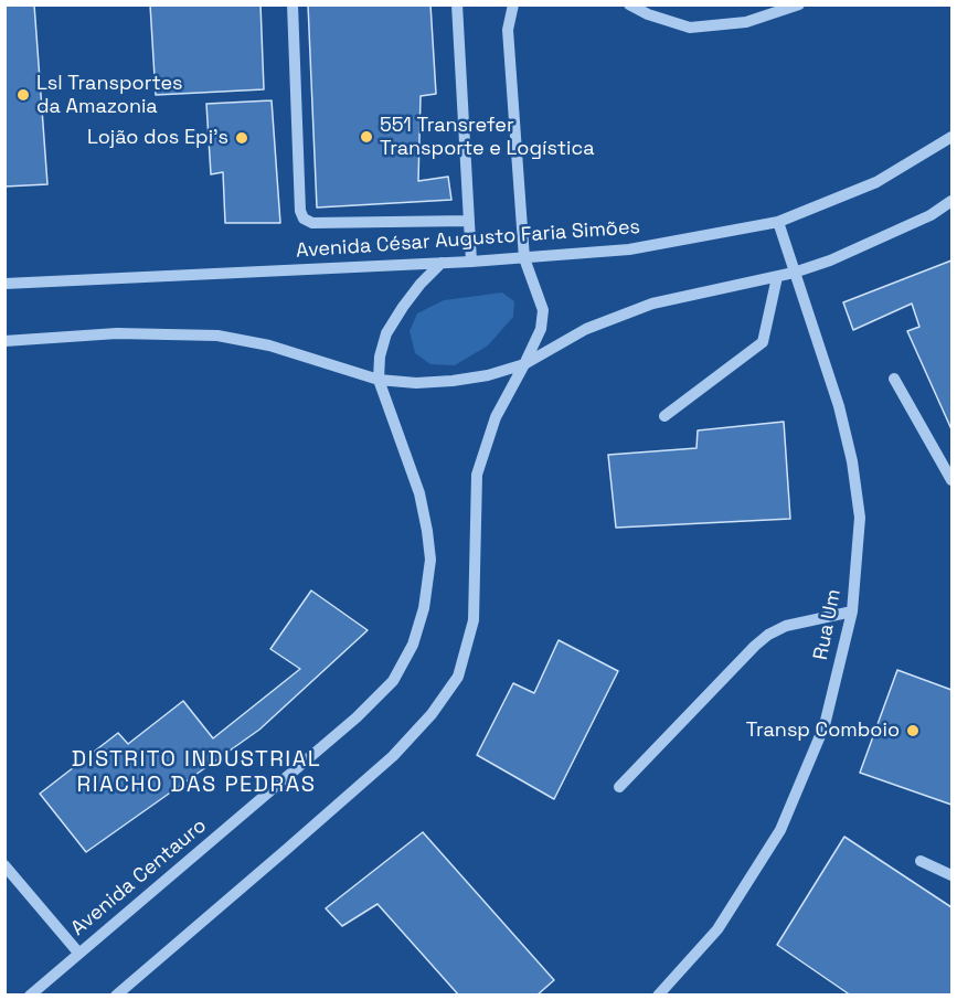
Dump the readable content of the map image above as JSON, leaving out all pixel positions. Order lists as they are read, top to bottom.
{
  "streets": {
    "street": ["Avenida César Augusto Faria Simões", "Rua Um", "Avenida Centauro"]
  },
  "crossings": [
    ["Avenida César Augusto Faria Simões", "Rua Um"]
  ],
  "districts": ["DISTRITO INDUSTRIAL RIACHO DAS PEDRAS"],
  "places": [
    "Lsl Transportes da Amazonia",
    "551 Transrefer Transporte e Logística",
    "Lojão dos Epi's",
    "Transp Comboio"
  ]
}
